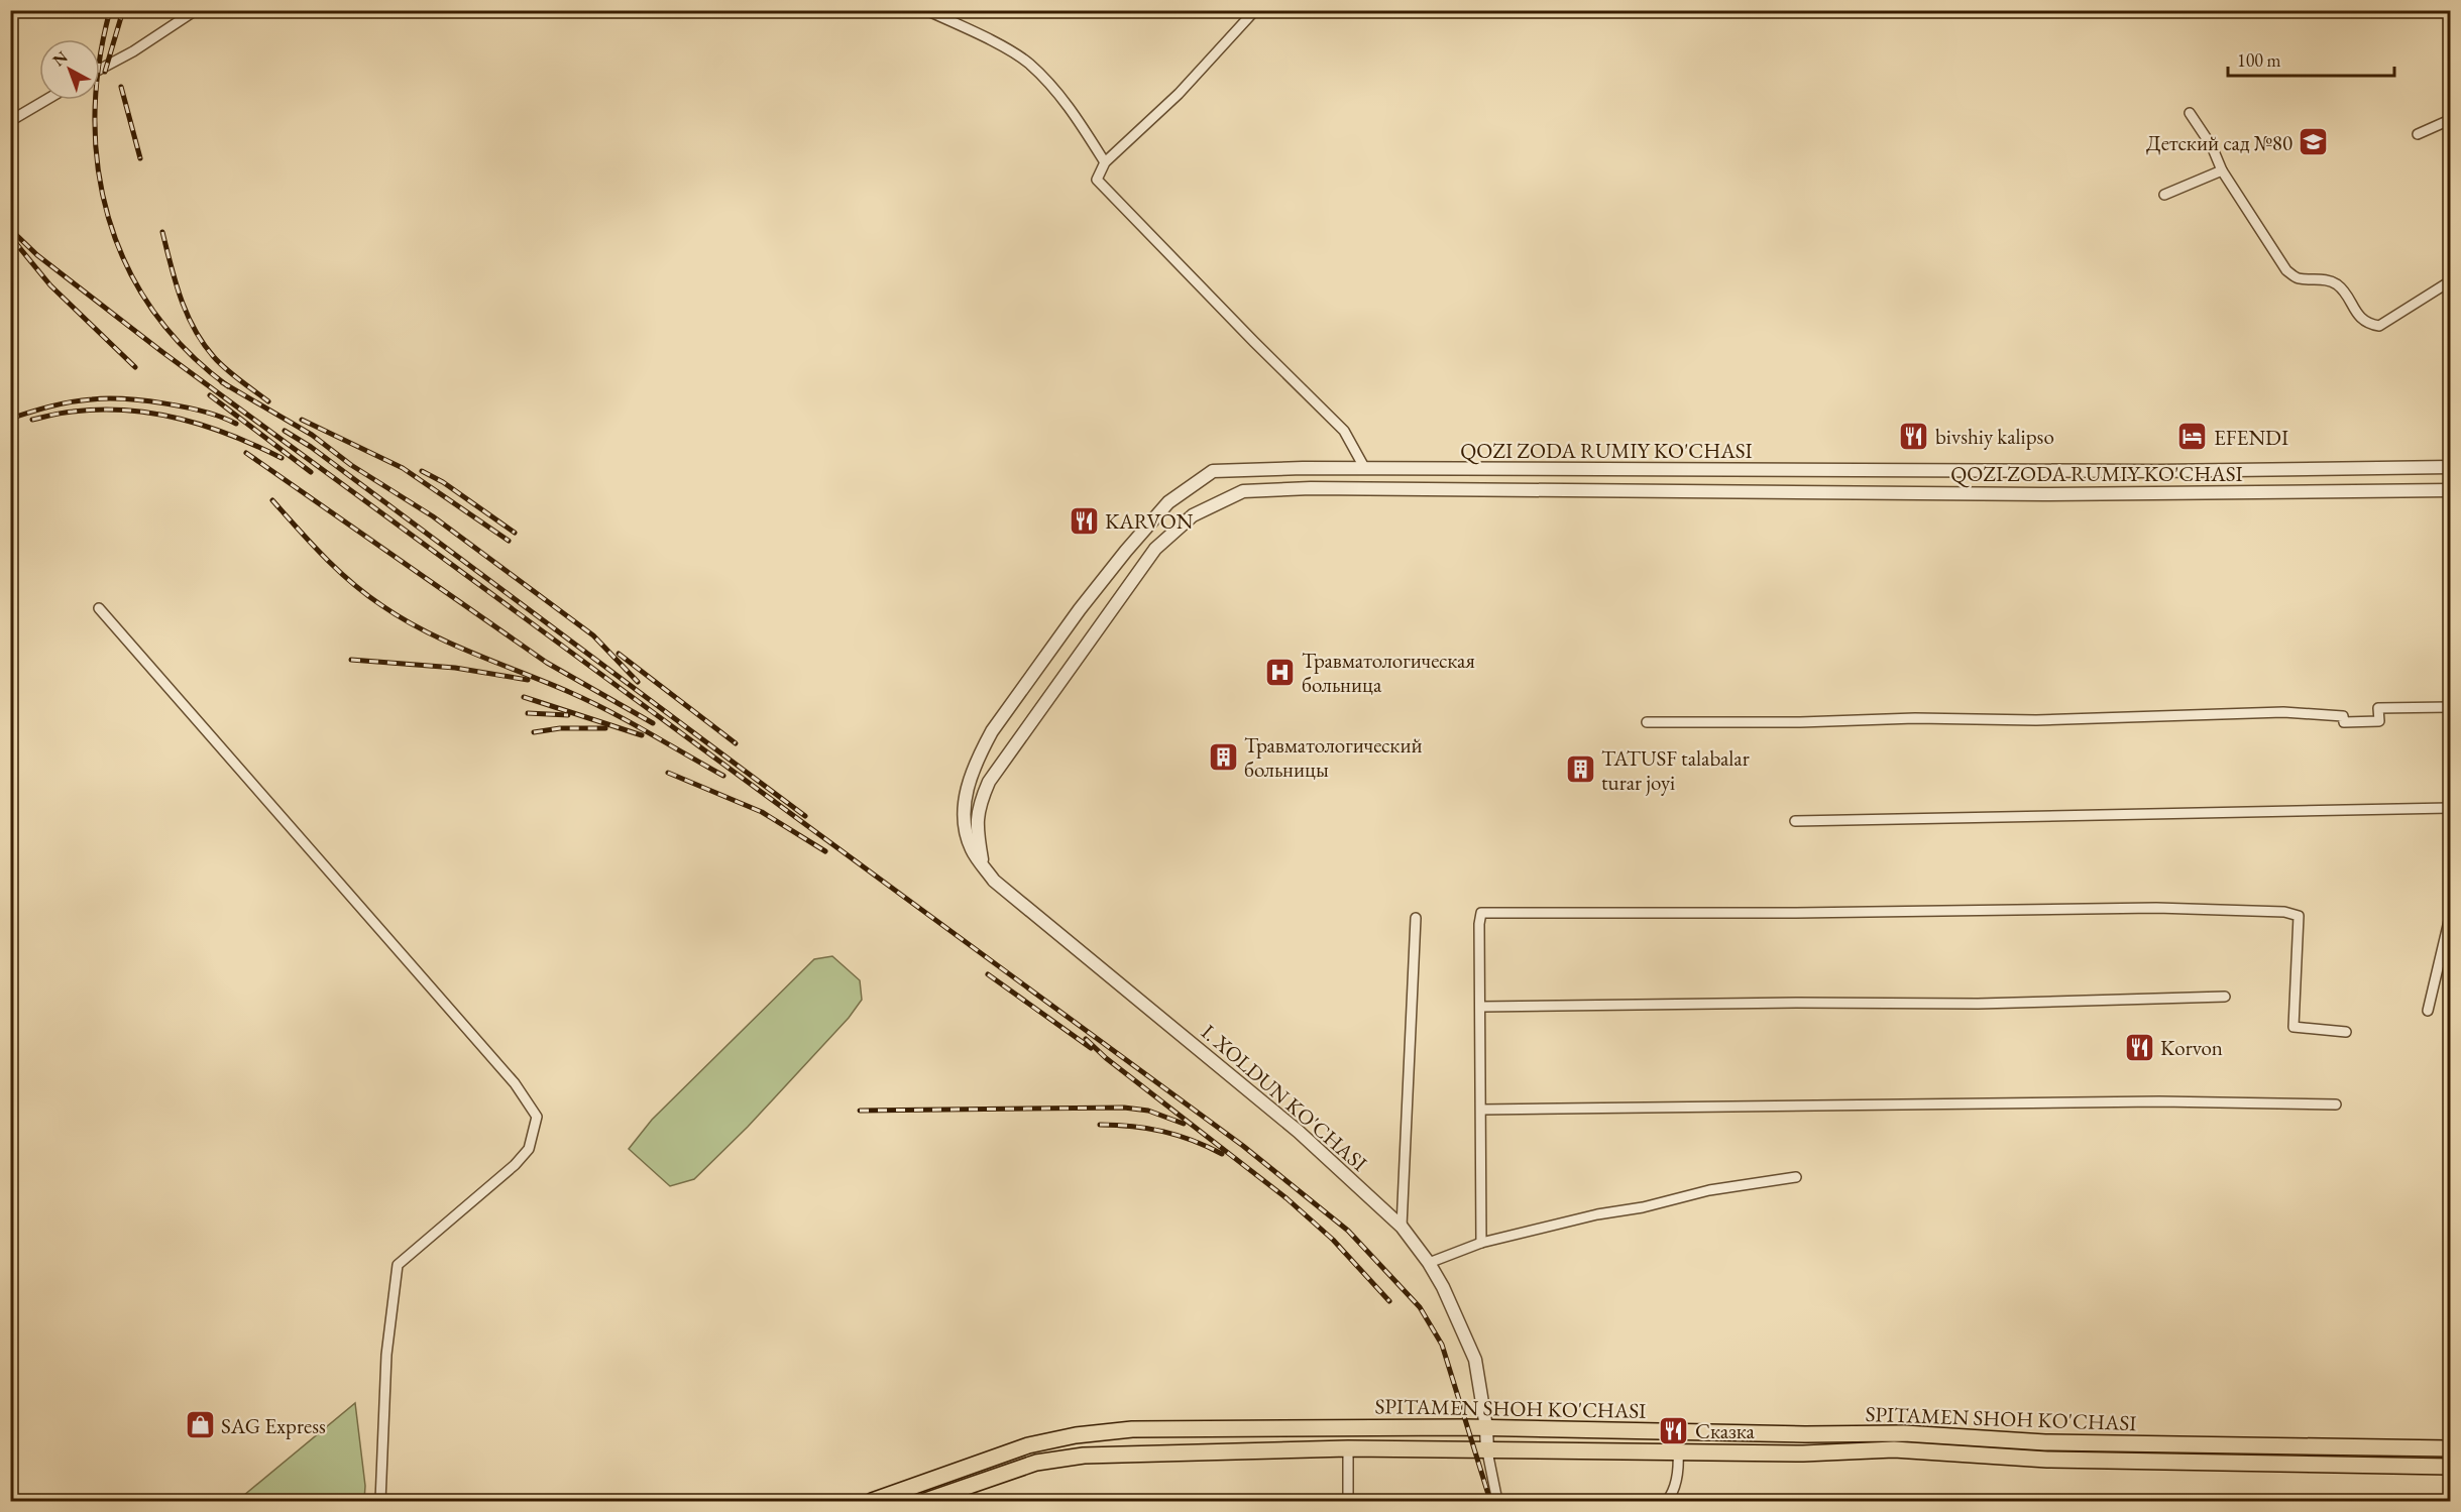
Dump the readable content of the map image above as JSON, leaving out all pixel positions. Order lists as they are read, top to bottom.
{
  "streets": {
    "main road": ["SPITAMEN SHOH KO'CHASI"],
    "street": ["QOZI ZODA RUMIY KO'CHASI", "I. XOLDUN KO'CHASI"]
  },
  "crossings": [
    ["QOZI ZODA RUMIY KO'CHASI", "I. XOLDUN KO'CHASI"],
    ["I. XOLDUN KO'CHASI", "SPITAMEN SHOH KO'CHASI"]
  ],
  "places": {
    "school or university": ["Детский сад №80"],
    "restaurant": [
      "bivshiy kalipso",
      "KARVON",
      "Korvon",
      "Сказка"
    ],
    "hotel": ["EFENDI"],
    "hospital": ["Травматологическая больница"],
    "building": ["Травматологический больницы", "TATUSF talabalar turar joyi"],
    "shop": ["SAG Express"]
  },
  "scale_bar": "100 m",
  "north": "top left"
}
